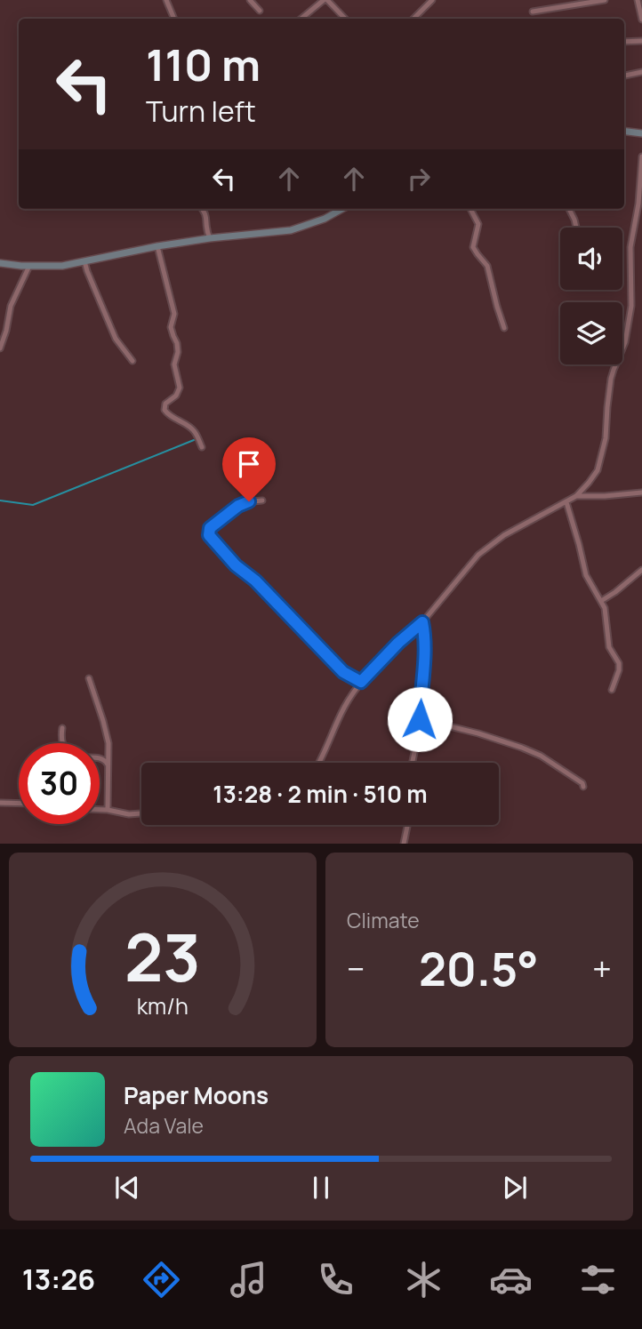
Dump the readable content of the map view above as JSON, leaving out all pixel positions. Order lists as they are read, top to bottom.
{
  "page": {
    "turn": ["110 m", "Turn left"],
    "limit": "30",
    "trip": "13:28 · 2 min · 510 m",
    "tile": "Climate",
    "heat": ["−", "20.5°", "+"],
    "song": ["Paper Moons", "Ada Vale"],
    "tabs": "13:26",
    "gauge": ["23", "km/h"]
  }
}
